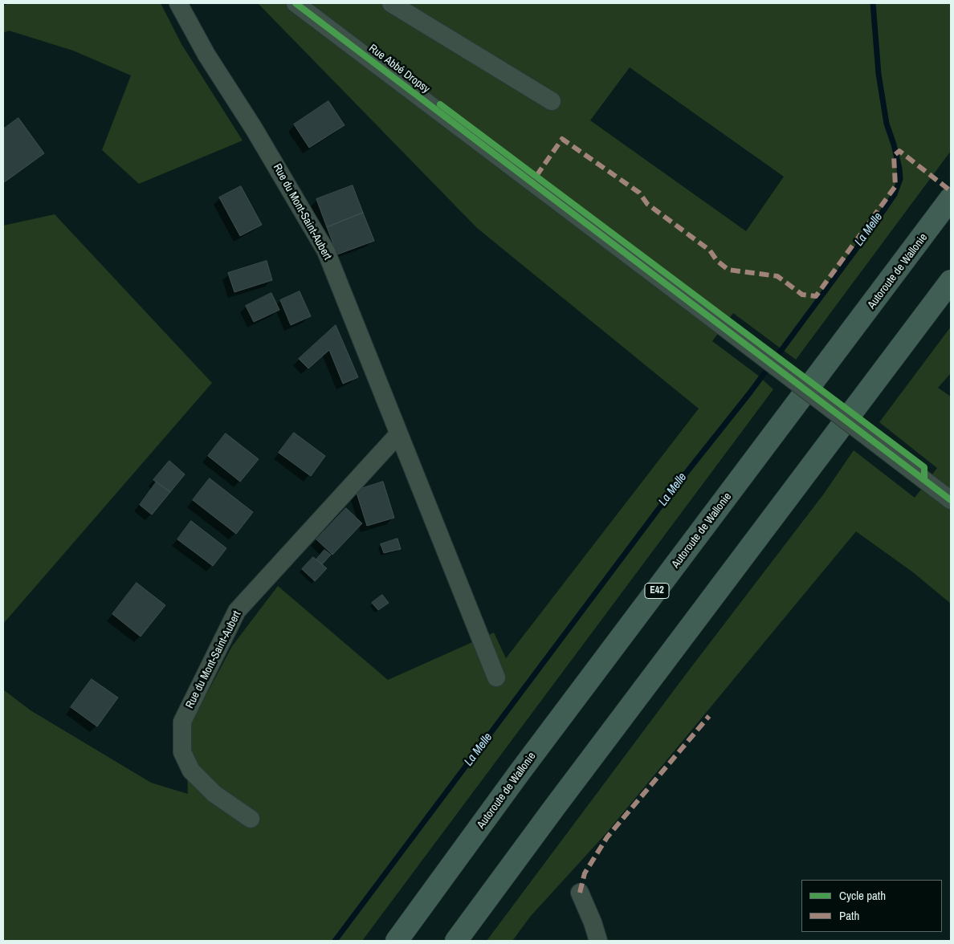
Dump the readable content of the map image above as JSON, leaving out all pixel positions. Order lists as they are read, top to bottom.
{
  "streets": {
    "highway": ["Autoroute de Wallonie", "E42"],
    "street": ["Rue Abbé Dropsy", "Rue du Mont-Saint-Aubert"]
  },
  "water": ["La Melle"],
  "legend": ["Cycle path", "Path"]
}
